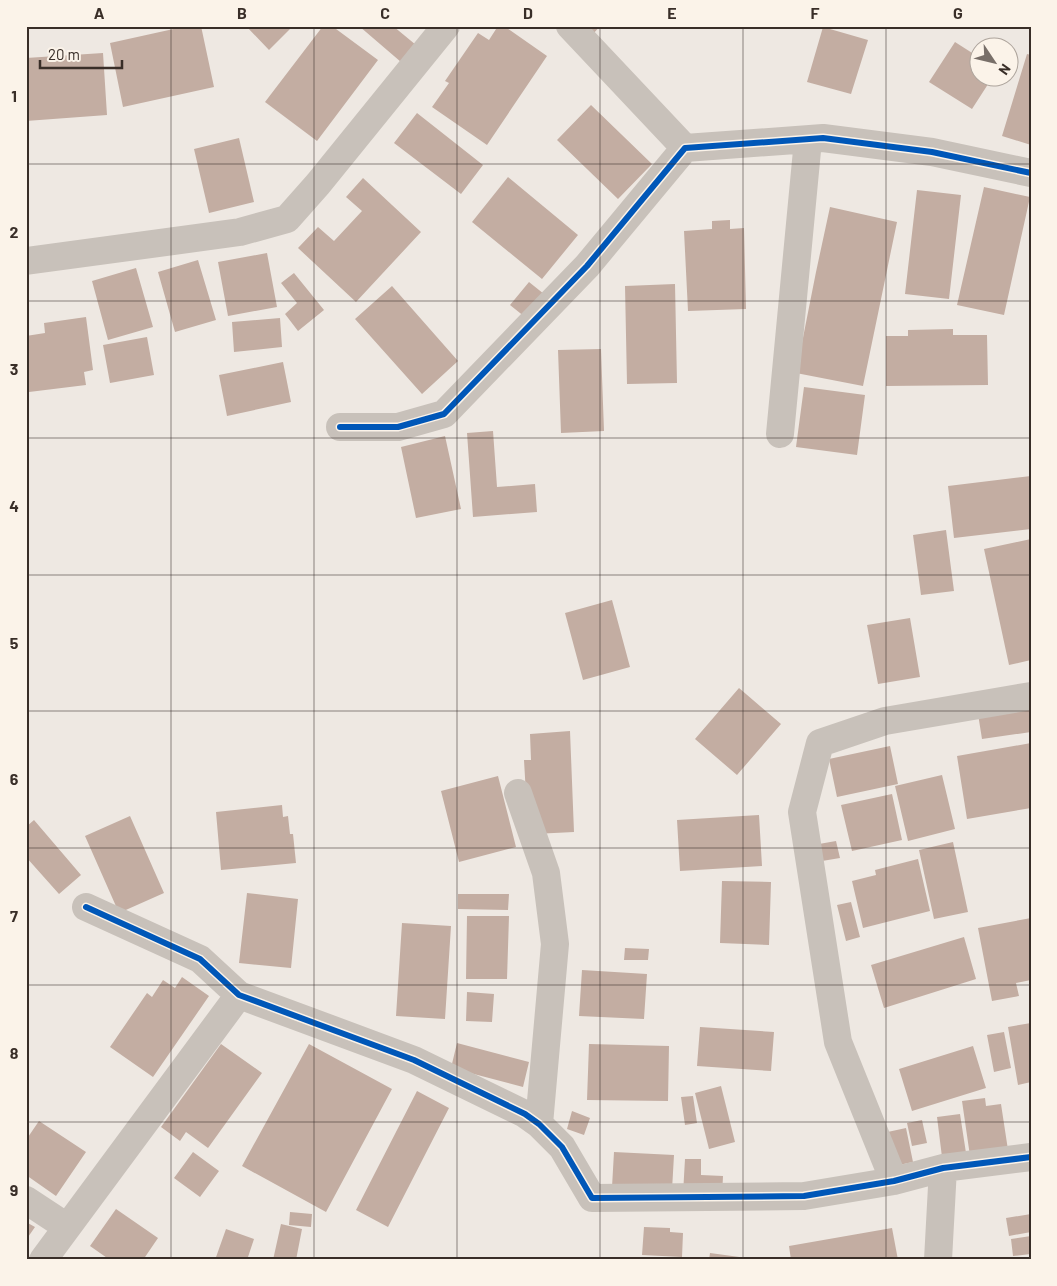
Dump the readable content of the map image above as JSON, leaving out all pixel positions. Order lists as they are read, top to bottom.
{
  "scale_bar": "20 m",
  "north": "bottom right",
  "grid": {
    "columns": [
      "A",
      "B",
      "C",
      "D",
      "E",
      "F",
      "G"
    ],
    "rows": [
      "1",
      "2",
      "3",
      "4",
      "5",
      "6",
      "7",
      "8",
      "9"
    ]
  }
}
